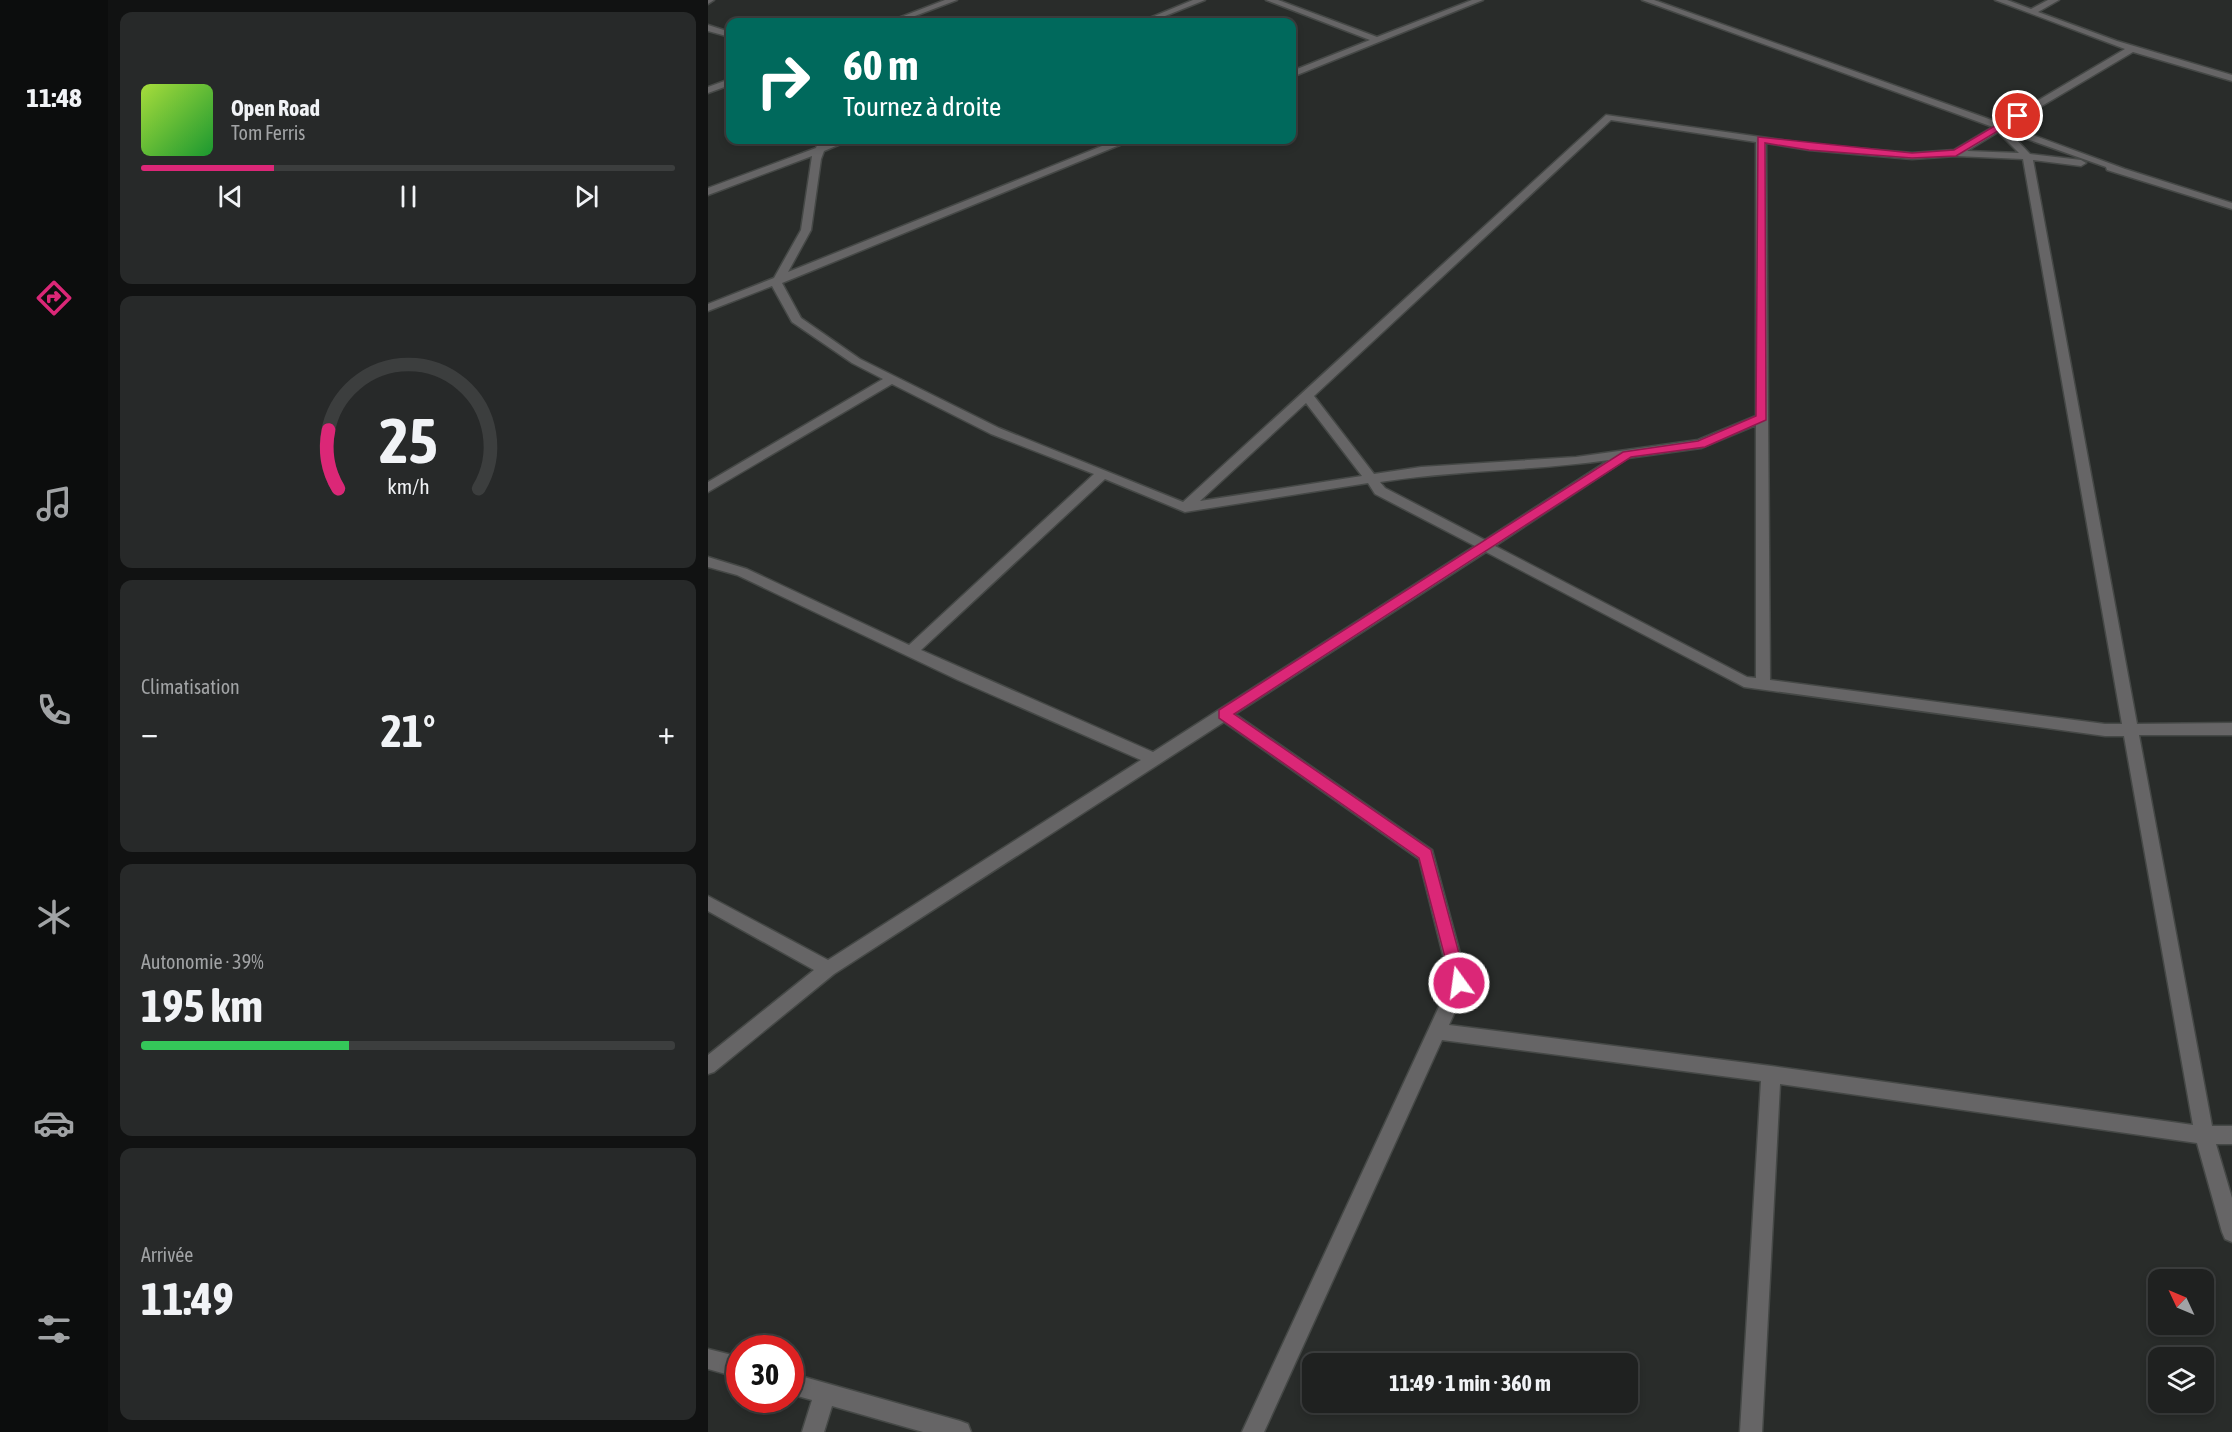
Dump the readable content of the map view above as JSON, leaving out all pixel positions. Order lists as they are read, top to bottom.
{
  "north": "top left",
  "page": {
    "tabs": "11:48",
    "turn": ["60 m", "Tournez à droite"],
    "song": ["Open Road", "Tom Ferris"],
    "tile": [
      "Climatisation",
      ["Autonomie · 39%", "195 km"],
      ["Arrivée", "11:49"]
    ],
    "heat": ["−", "21°", "+"],
    "limit": "30",
    "trip": "11:49 · 1 min · 360 m",
    "gauge": ["25", "km/h"]
  }
}
